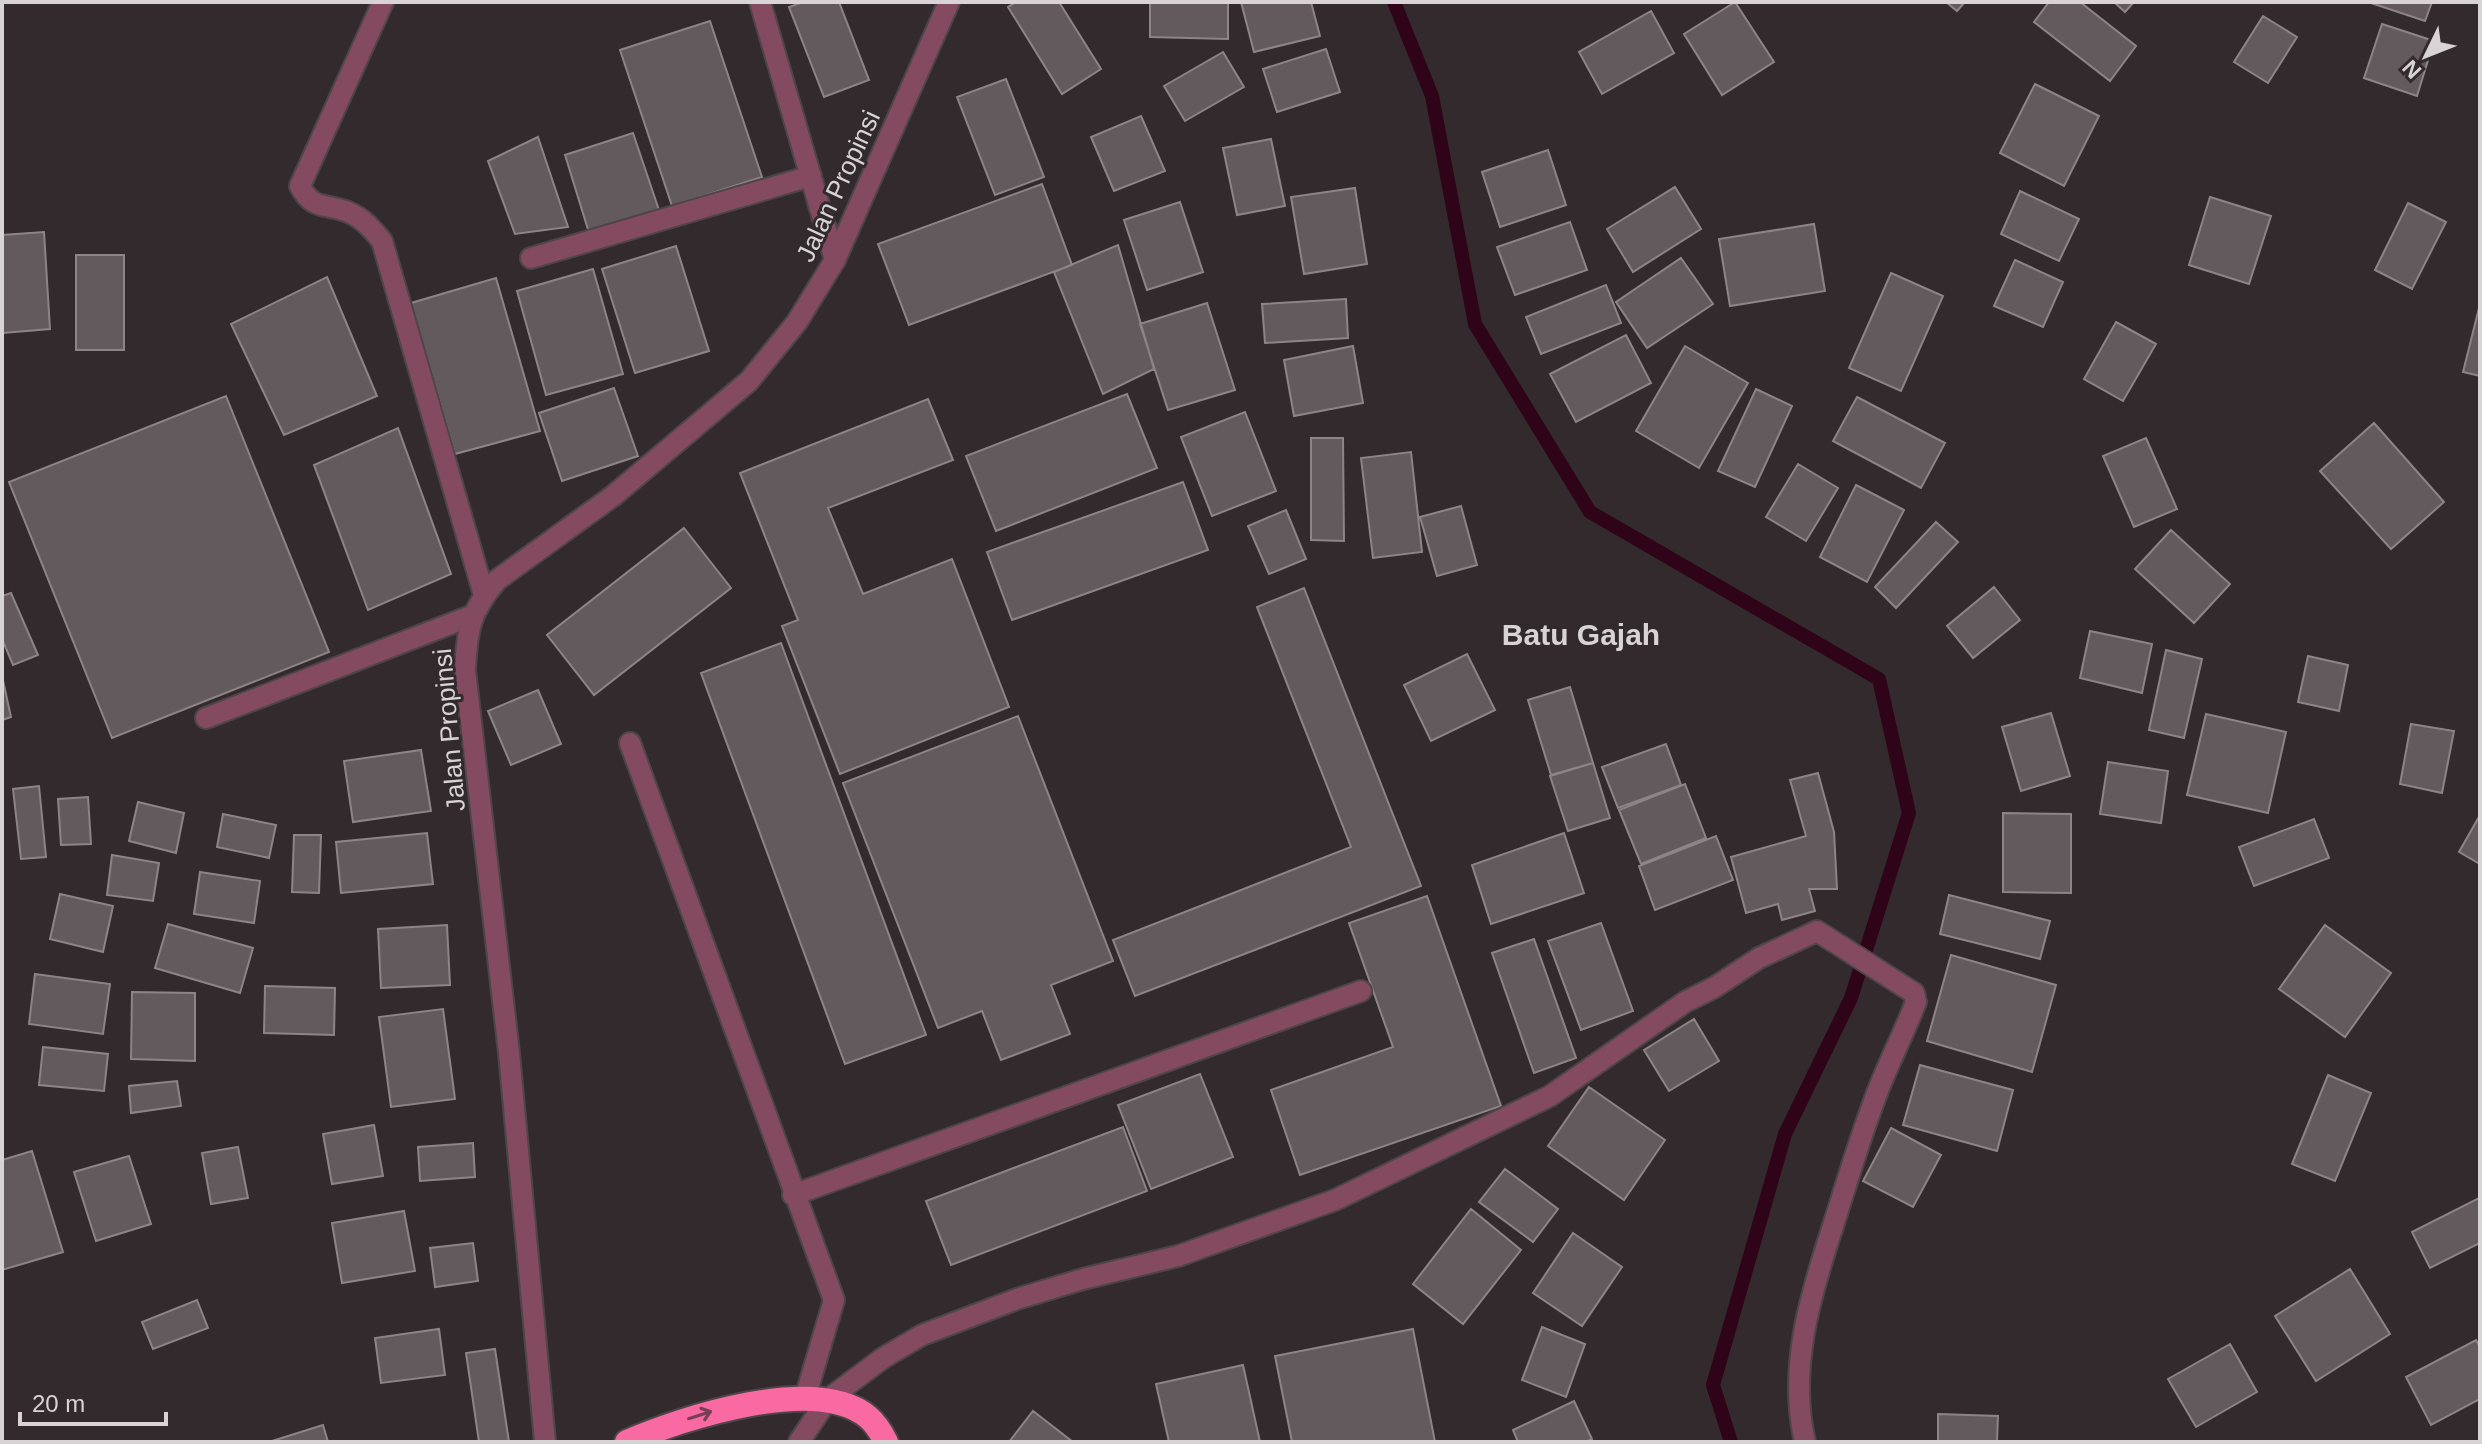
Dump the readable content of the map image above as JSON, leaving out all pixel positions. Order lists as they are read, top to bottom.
{
  "streets": {
    "street": ["Jalan Propinsi"]
  },
  "districts": ["Batu Gajah"],
  "scale_bar": "20 m",
  "north": "bottom left"
}
